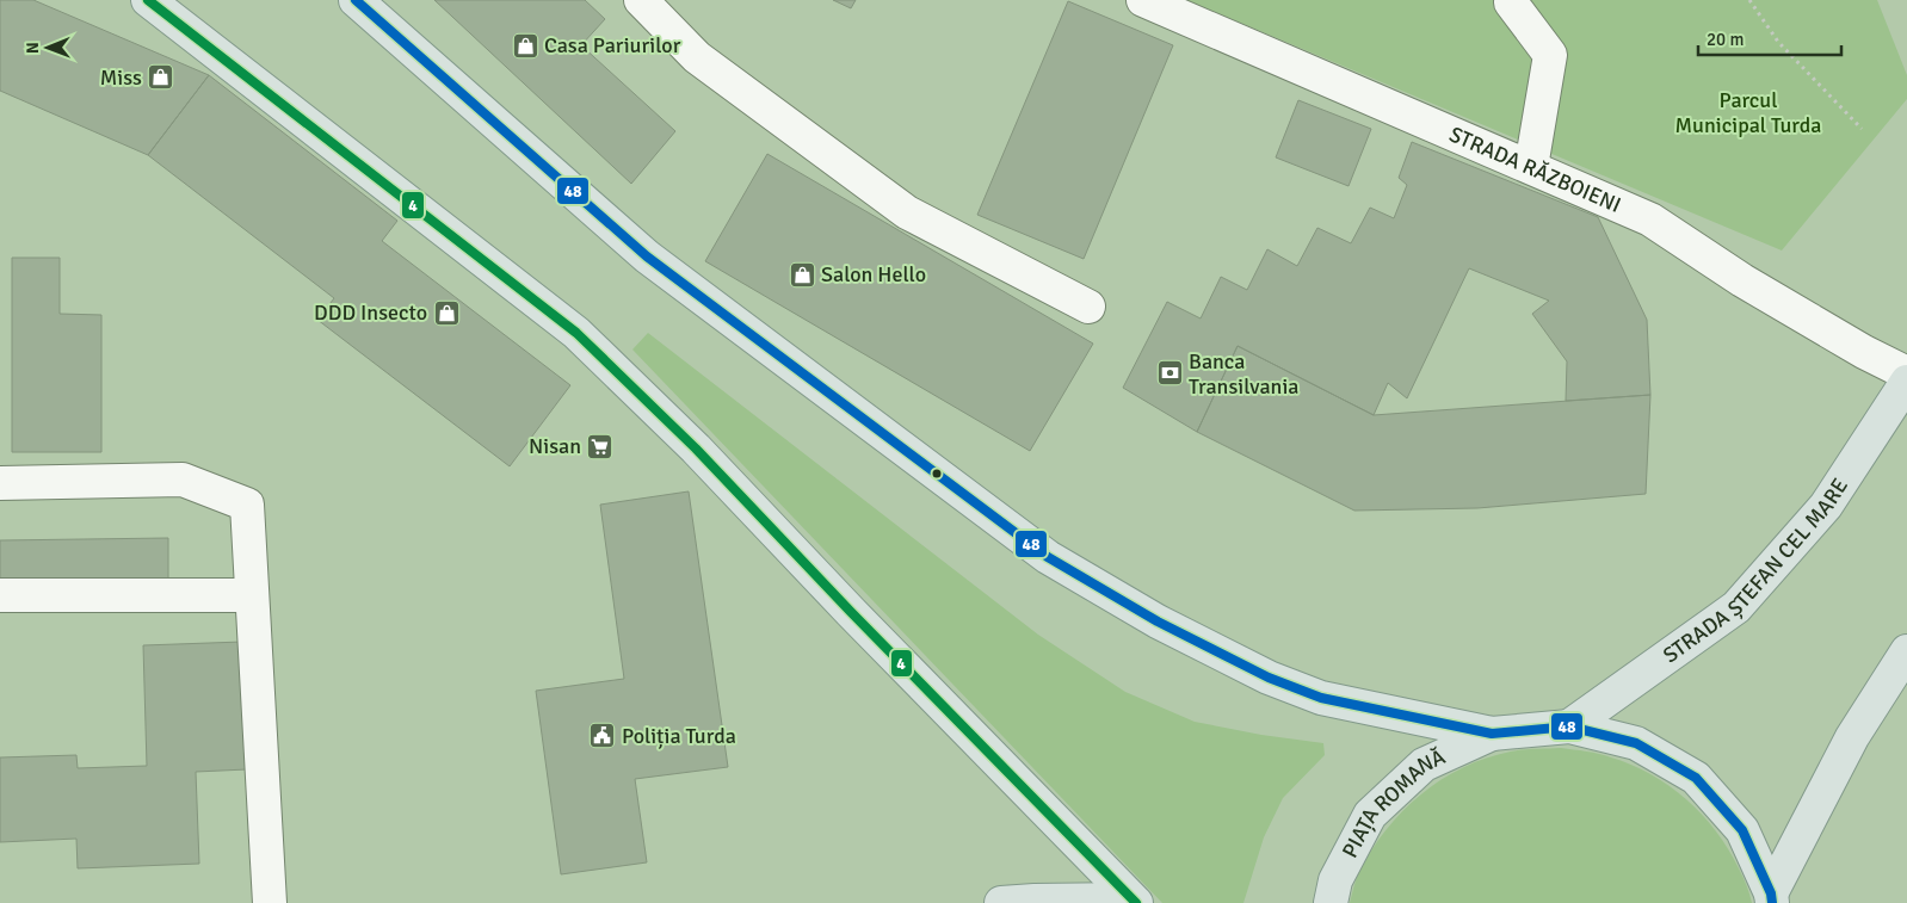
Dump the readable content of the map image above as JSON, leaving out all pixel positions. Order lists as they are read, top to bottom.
{
  "streets": {
    "main road": ["STRADA ȘTEFAN CEL MARE", "PIAȚA ROMANĂ"],
    "street": ["STRADA RĂZBOIENI"]
  },
  "crossings": [
    ["STRADA ȘTEFAN CEL MARE", "PIAȚA ROMANĂ"]
  ],
  "parks": ["Parcul Municipal Turda"],
  "places": {
    "shop": [
      "Casa Pariurilor",
      "Miss",
      "Salon Hello",
      "DDD Insecto"
    ],
    "bank": ["Banca Transilvania"],
    "supermarket": ["Nisan"],
    "public building": ["Poliția Turda"]
  },
  "lines": ["transit line 4", "transit line 48"],
  "scale_bar": "20 m",
  "north": "left"
}
